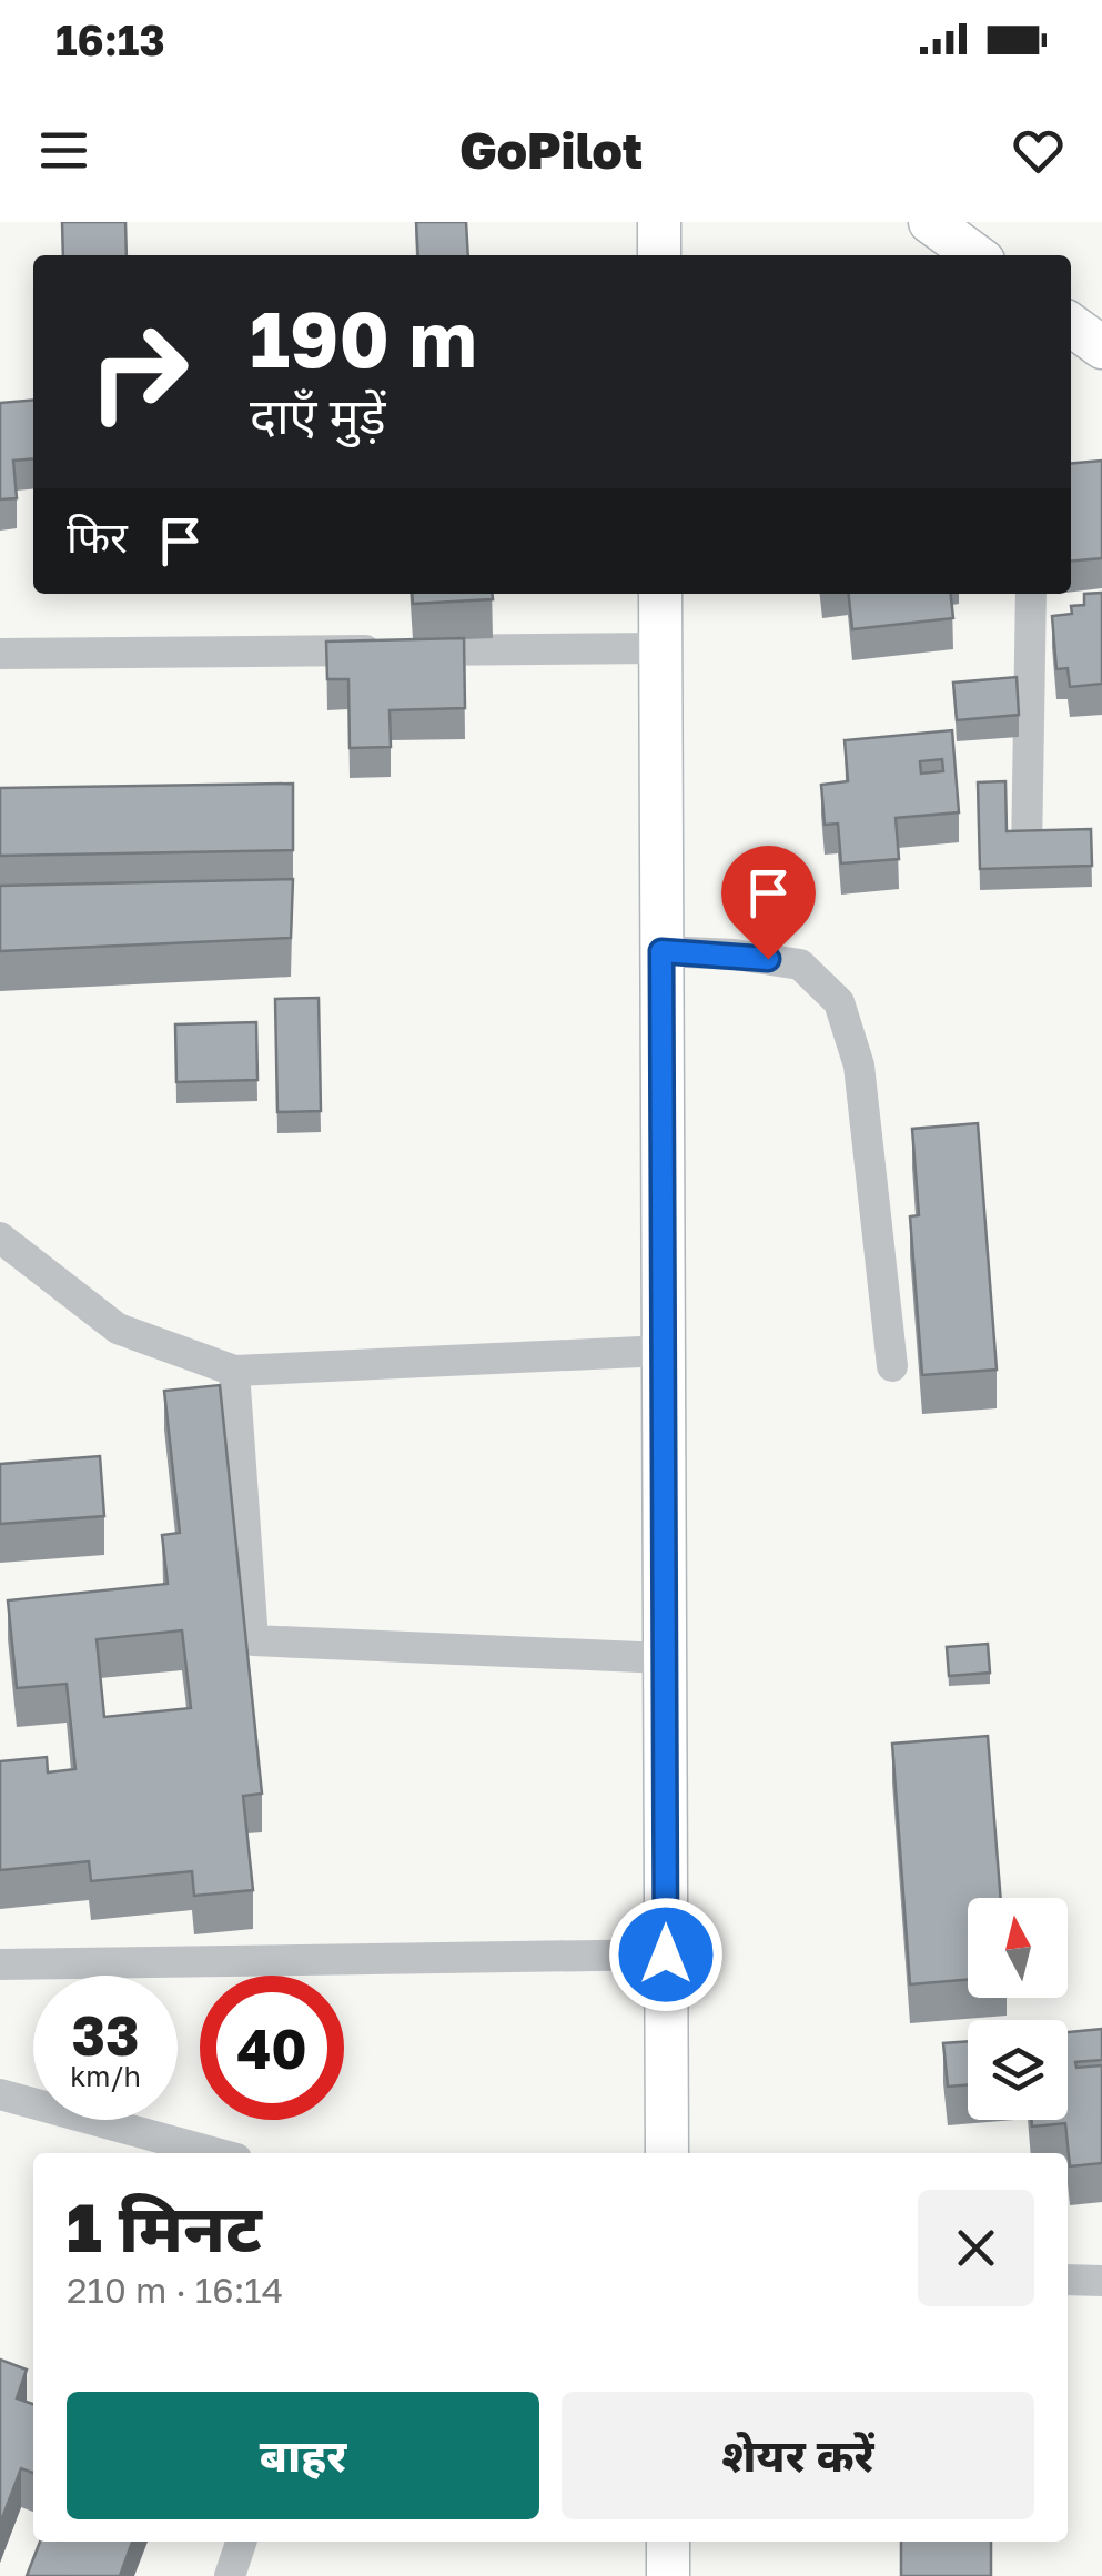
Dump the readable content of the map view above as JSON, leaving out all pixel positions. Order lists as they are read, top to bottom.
{
  "north": "top",
  "page": {
    "status": "16:13",
    "header": "GoPilot",
    "turn": ["190 m", "दाएँ मुड़ें"],
    "then": "फिर",
    "speed": "33 km/h",
    "limit": "40",
    "heading": ["1 मिनट", "210 m · 16:14"],
    "buttons": ["बाहर", "शेयर करें"]
  }
}
